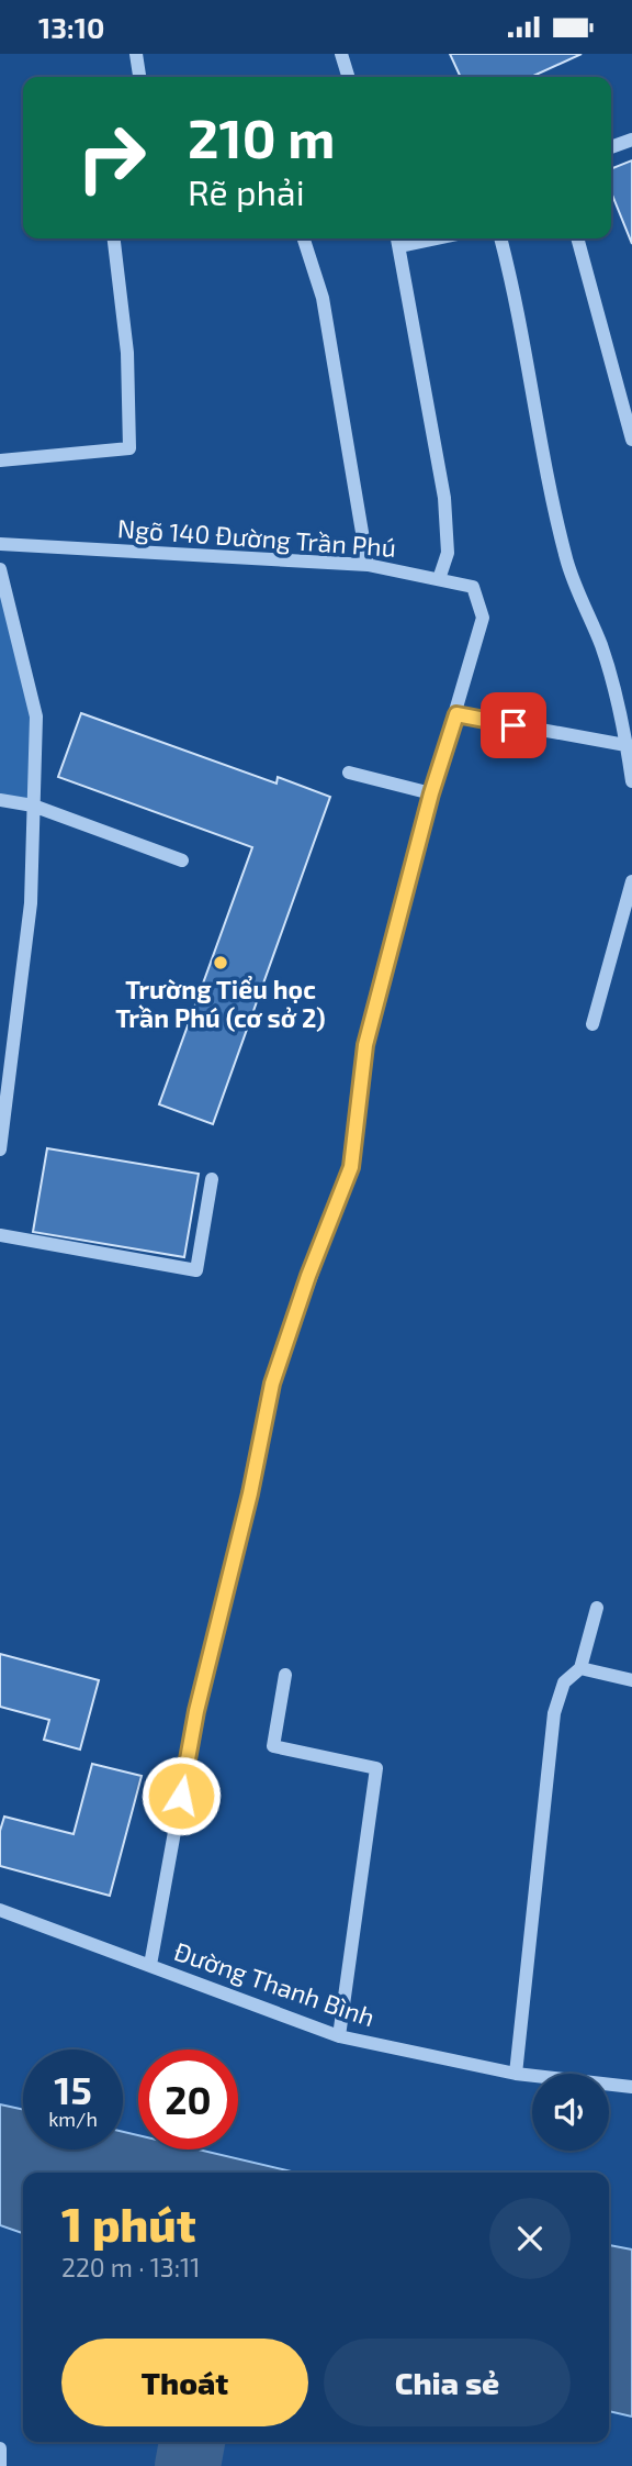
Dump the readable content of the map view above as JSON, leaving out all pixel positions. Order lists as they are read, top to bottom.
{
  "streets": {
    "street": ["Ngõ 140 Đường Trần Phú", "Đường Thanh Bình"]
  },
  "places": ["Trường Tiểu học Trần Phú (cơ sở 2)"],
  "page": {
    "status": "13:10",
    "turn": ["210 m", "Rẽ phải"],
    "speed": "15 km/h",
    "limit": "20",
    "heading": ["1 phút", "220 m · 13:11"],
    "buttons": ["Thoát", "Chia sẻ"]
  }
}
